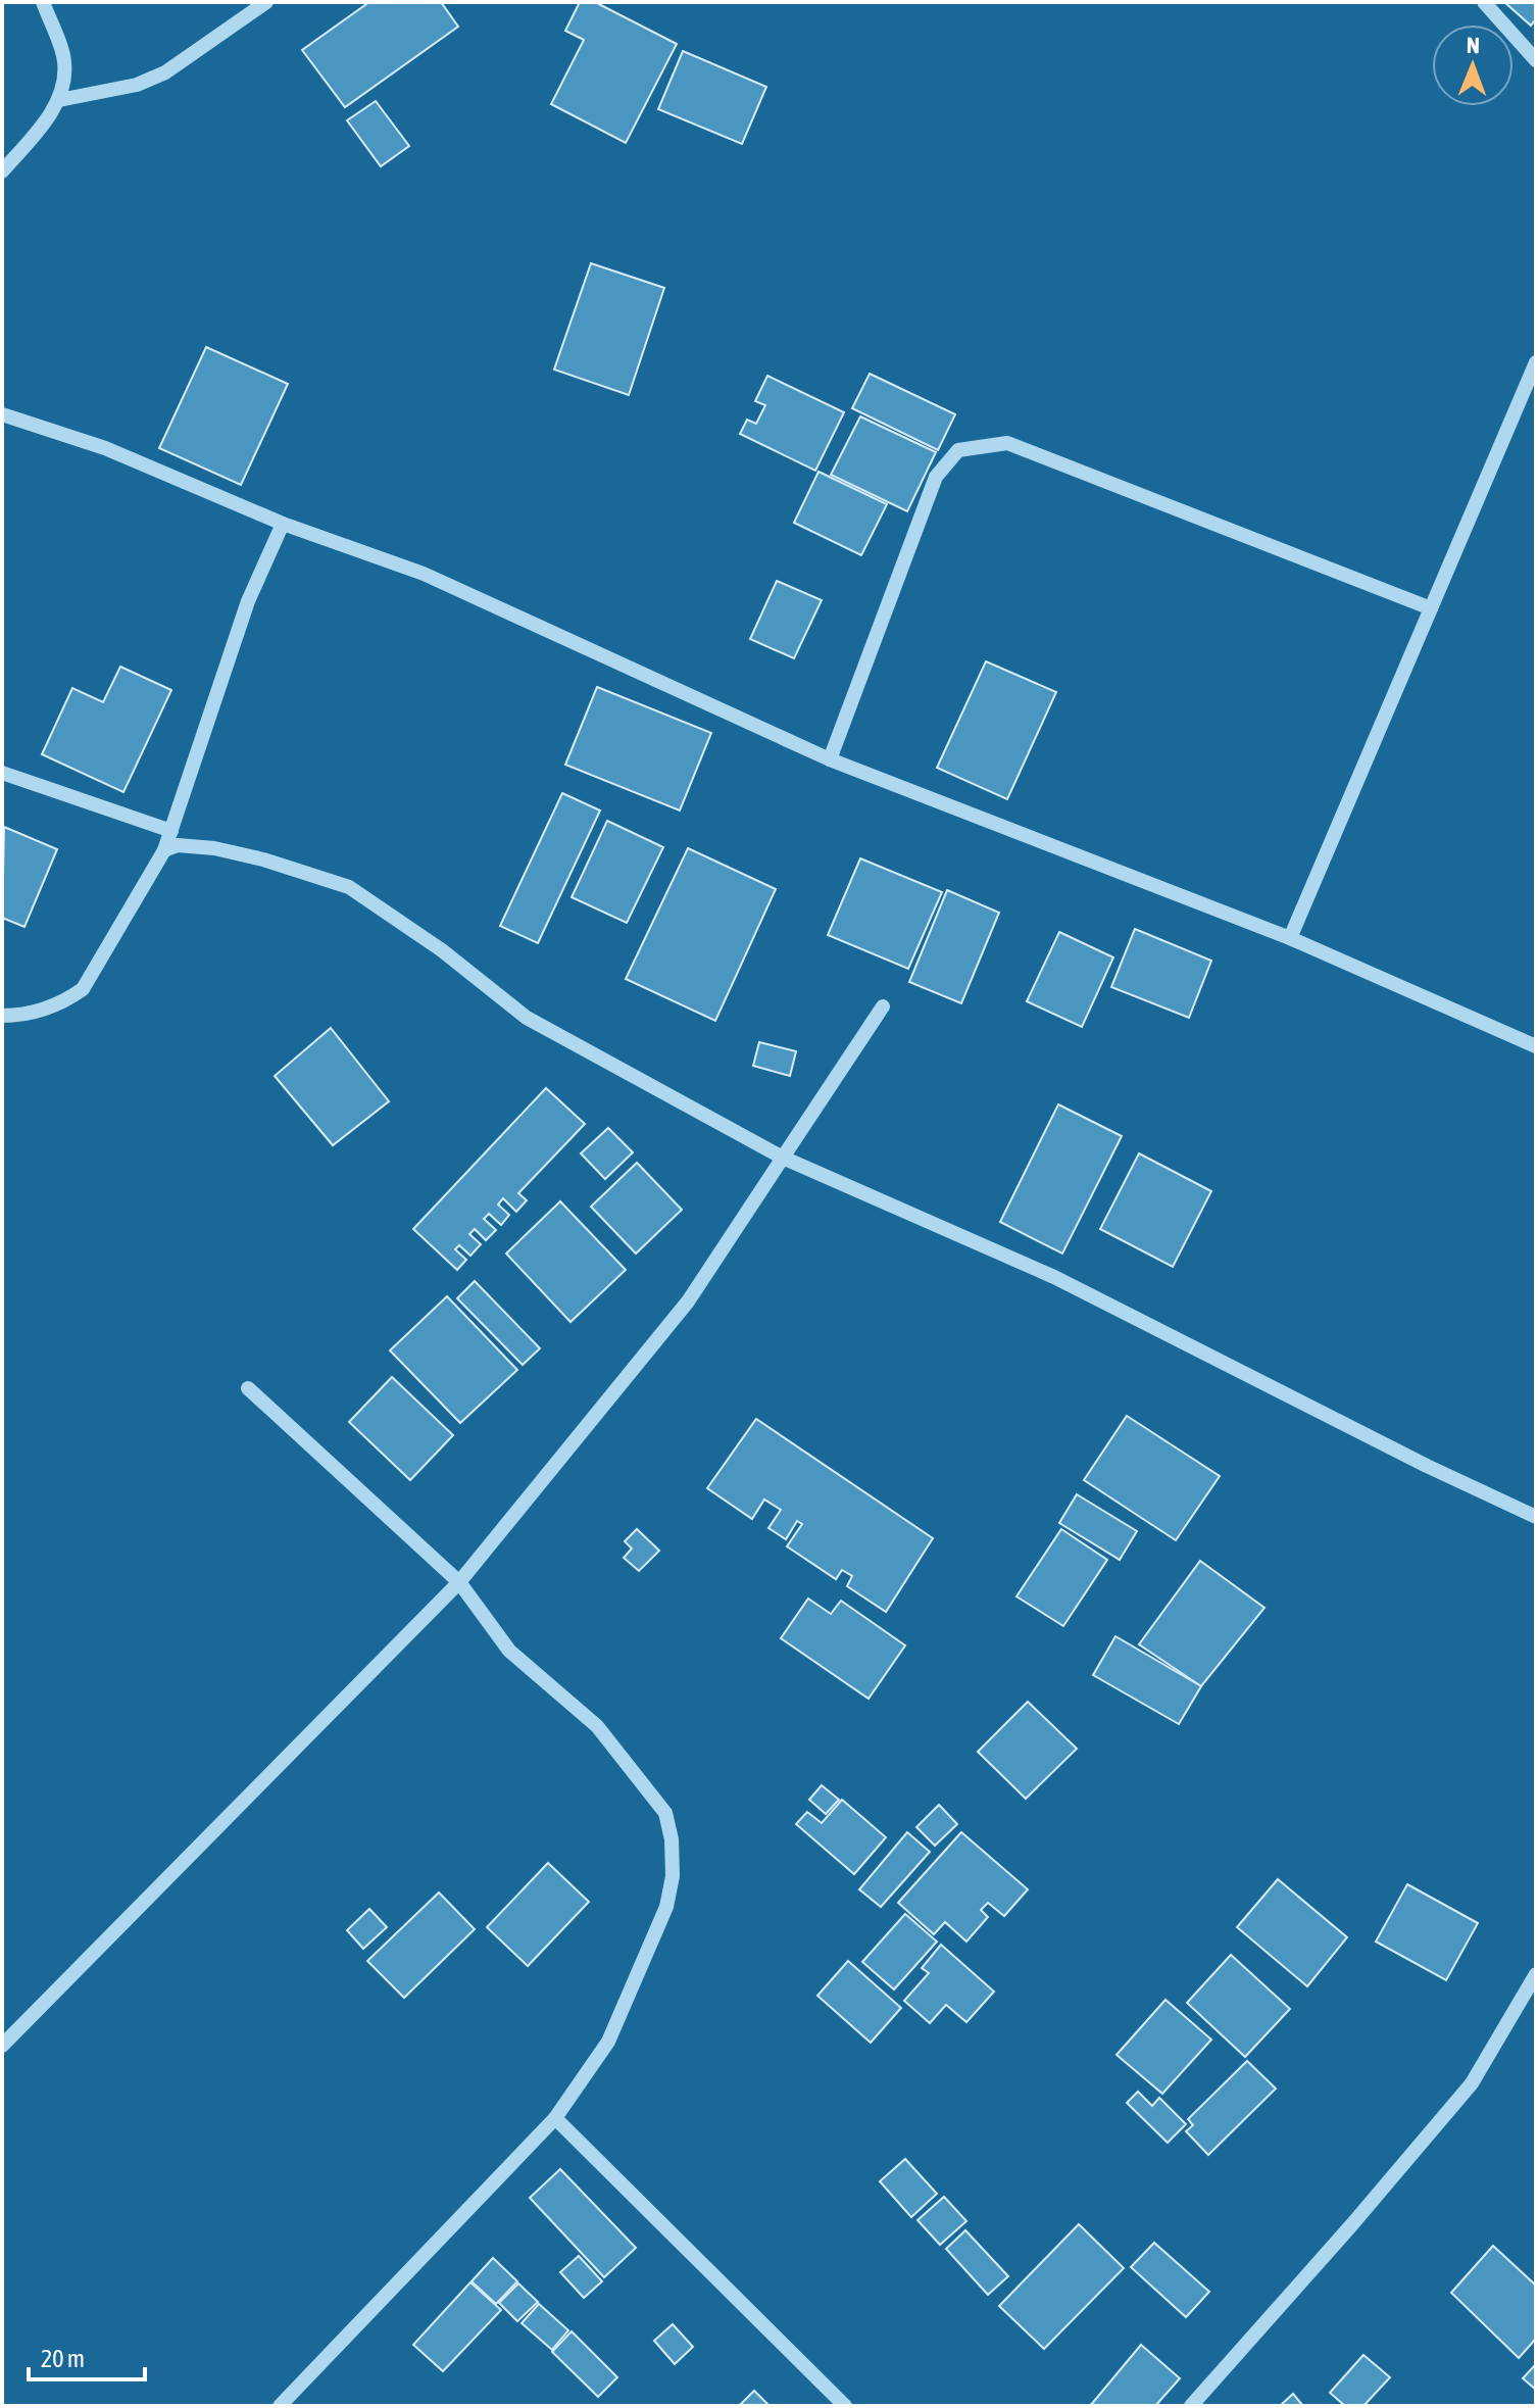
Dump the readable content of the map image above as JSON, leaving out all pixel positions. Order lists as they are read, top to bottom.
{
  "scale_bar": "20 m",
  "north": "top"
}
